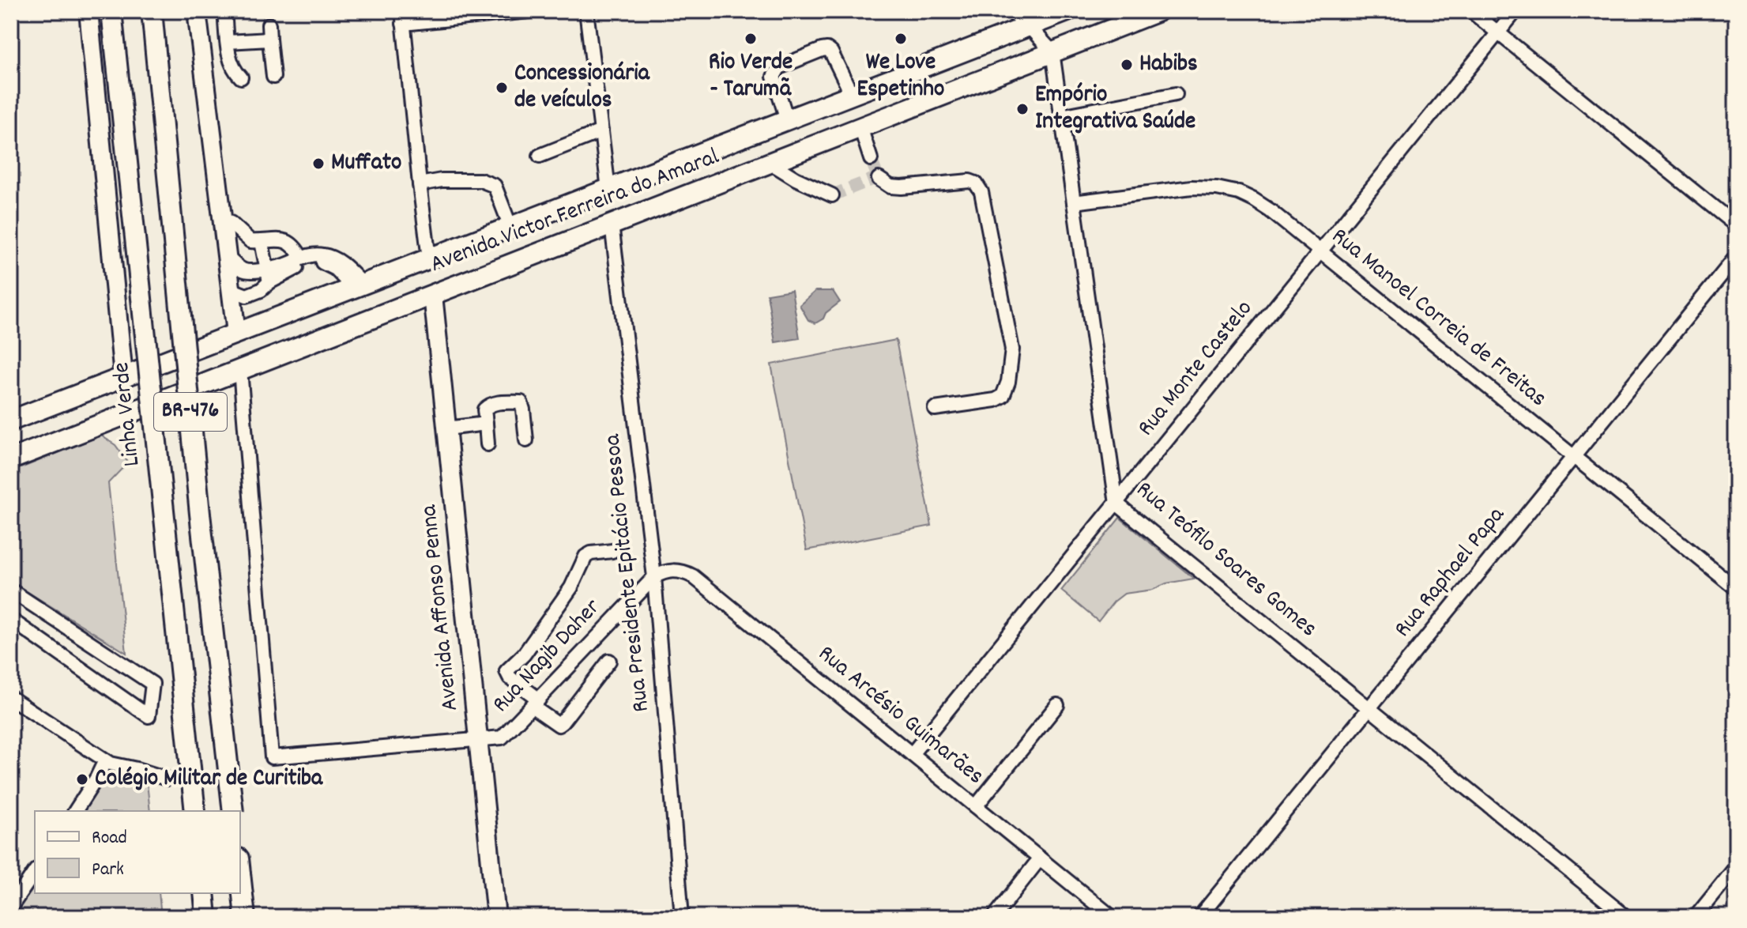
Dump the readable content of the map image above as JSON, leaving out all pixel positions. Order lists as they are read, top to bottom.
{
  "streets": {
    "highway": ["Avenida Victor Ferreira do Amaral", "BR-476", "Linha Verde"],
    "main road": ["Avenida Affonso Penna"],
    "street": [
      "Rua Manoel Correia de Freitas",
      "Rua Monte Castelo",
      "Rua Teófilo Soares Gomes",
      "Rua Presidente Epitácio Pessoa",
      "Rua Raphael Papa",
      "Rua Nagib Daher",
      "Rua Arcésio Guimarães"
    ]
  },
  "crossings": [
    ["Avenida Victor Ferreira do Amaral", "Linha Verde"],
    ["Avenida Victor Ferreira do Amaral", "Rua Teófilo Soares Gomes"],
    ["Avenida Victor Ferreira do Amaral", "Rua Presidente Epitácio Pessoa"],
    ["Avenida Victor Ferreira do Amaral", "Avenida Affonso Penna"],
    ["Avenida Victor Ferreira do Amaral", "Rua Nagib Daher"],
    ["Rua Manoel Correia de Freitas", "Rua Monte Castelo"],
    ["Rua Manoel Correia de Freitas", "Rua Teófilo Soares Gomes"],
    ["Rua Manoel Correia de Freitas", "Rua Raphael Papa"],
    ["Rua Monte Castelo", "Rua Teófilo Soares Gomes"],
    ["Rua Monte Castelo", "Rua Arcésio Guimarães"],
    ["Rua Teófilo Soares Gomes", "Rua Raphael Papa"],
    ["Rua Presidente Epitácio Pessoa", "Rua Nagib Daher"],
    ["Rua Presidente Epitácio Pessoa", "Rua Arcésio Guimarães"],
    ["Avenida Affonso Penna", "Rua Nagib Daher"],
    ["Rua Nagib Daher", "Rua Arcésio Guimarães"]
  ],
  "places": [
    "Rio Verde - Tarumã",
    "We Love Espetinho",
    "Habibs",
    "Concessionária de veículos",
    "Empório Integrativa Saúde",
    "Muffato",
    "Colégio Militar de Curitiba"
  ],
  "legend": ["Road", "Park"]
}
